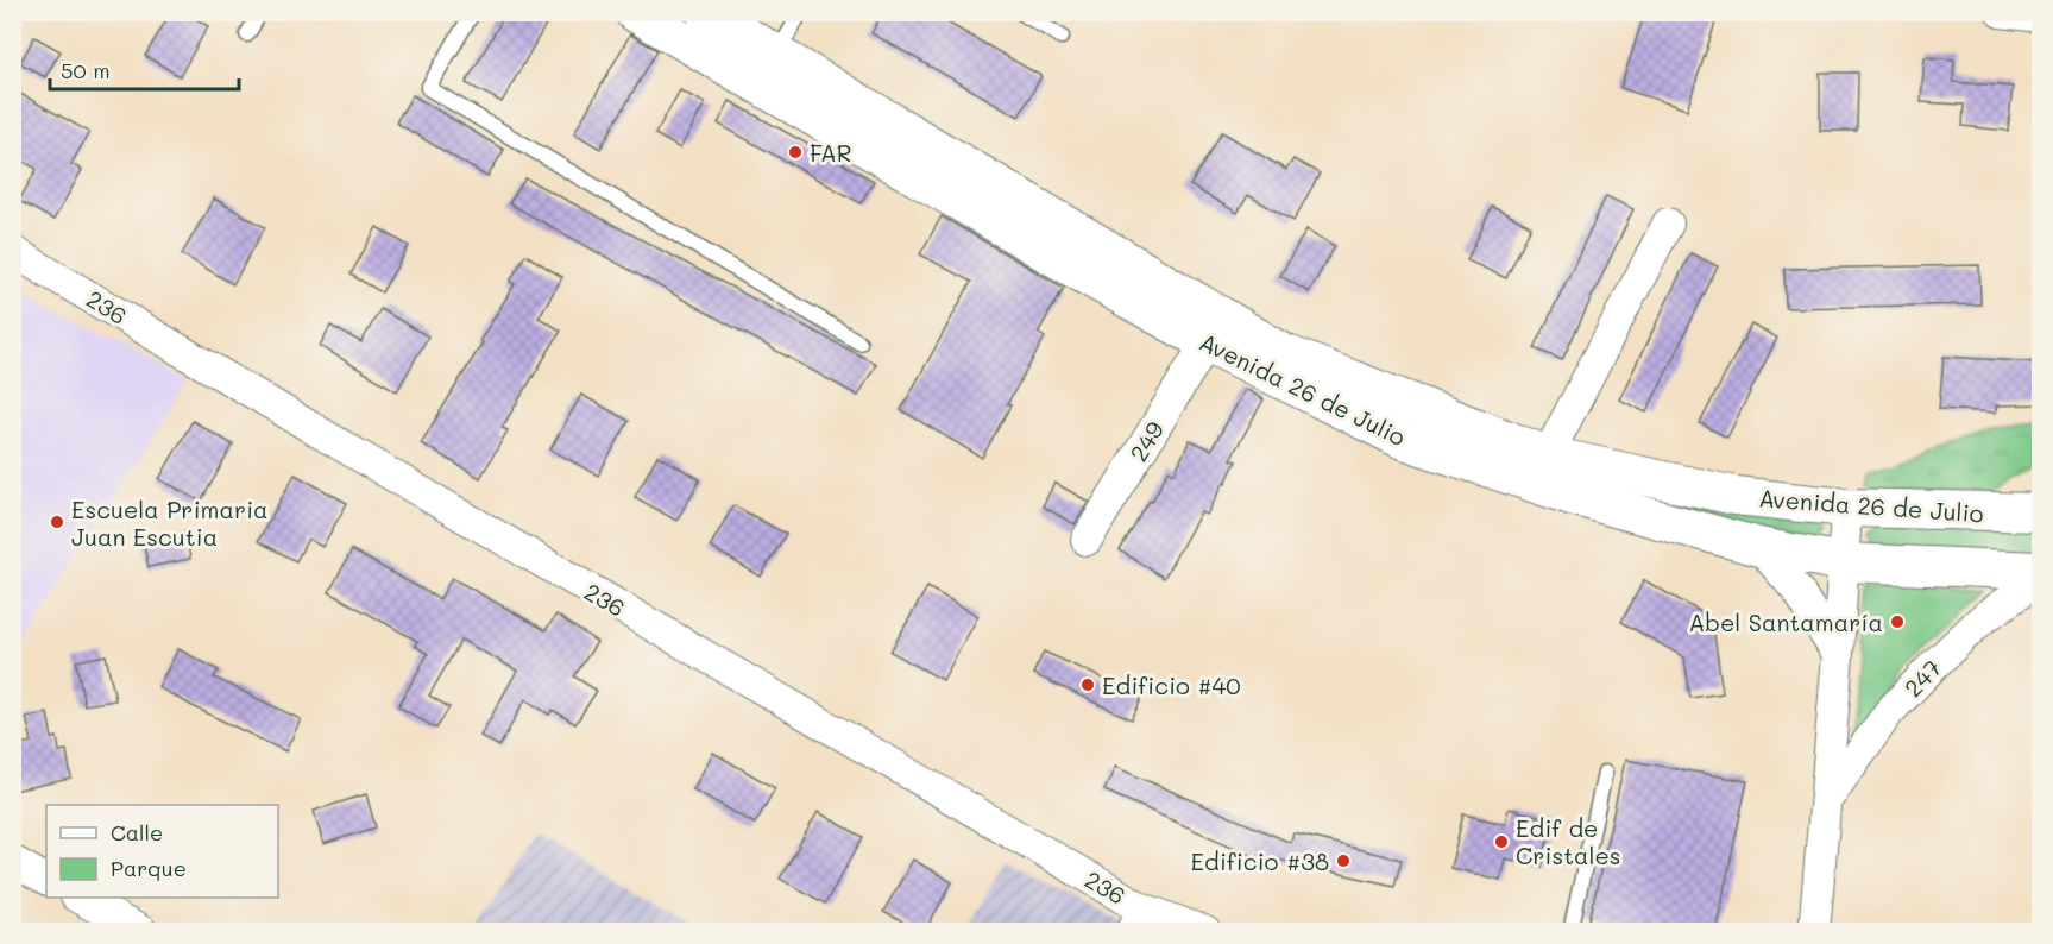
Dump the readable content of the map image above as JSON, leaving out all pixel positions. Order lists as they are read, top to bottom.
{
  "streets": {
    "street": [
      "236",
      "Avenida 26 de Julio",
      "249",
      "247"
    ]
  },
  "crossings": [
    ["Avenida 26 de Julio", "249"]
  ],
  "places": [
    "FAR",
    "Escuela Primaria Juan Escutia",
    "Abel Santamaría",
    "Edificio #40",
    "Edif de Cristales",
    "Edificio #38"
  ],
  "legend": ["Calle", "Parque"],
  "scale_bar": "50 m"
}
